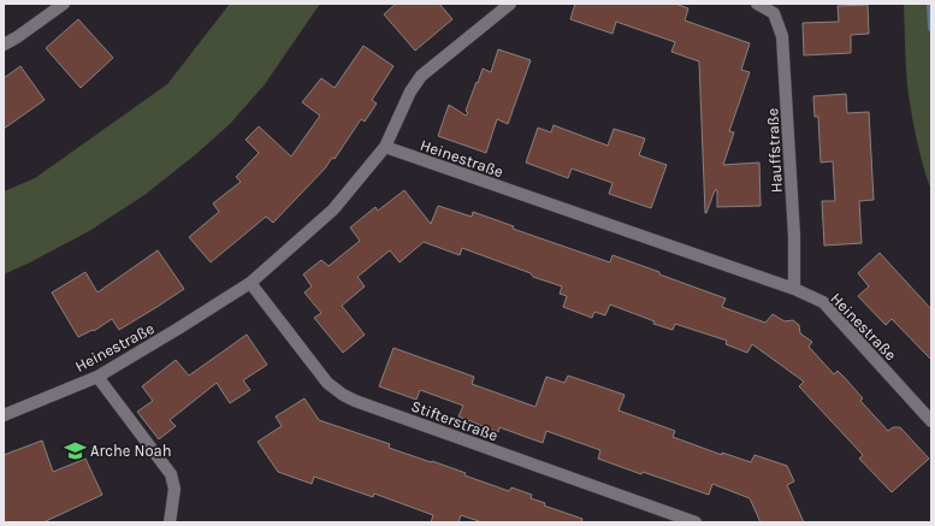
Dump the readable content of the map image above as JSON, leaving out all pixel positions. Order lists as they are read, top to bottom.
{
  "streets": {
    "street": ["Hauffstraße", "Heinestraße", "Stifterstraße"]
  },
  "crossings": [
    ["Hauffstraße", "Heinestraße"],
    ["Heinestraße", "Stifterstraße"]
  ],
  "places": {
    "school or university": ["Arche Noah"]
  }
}
